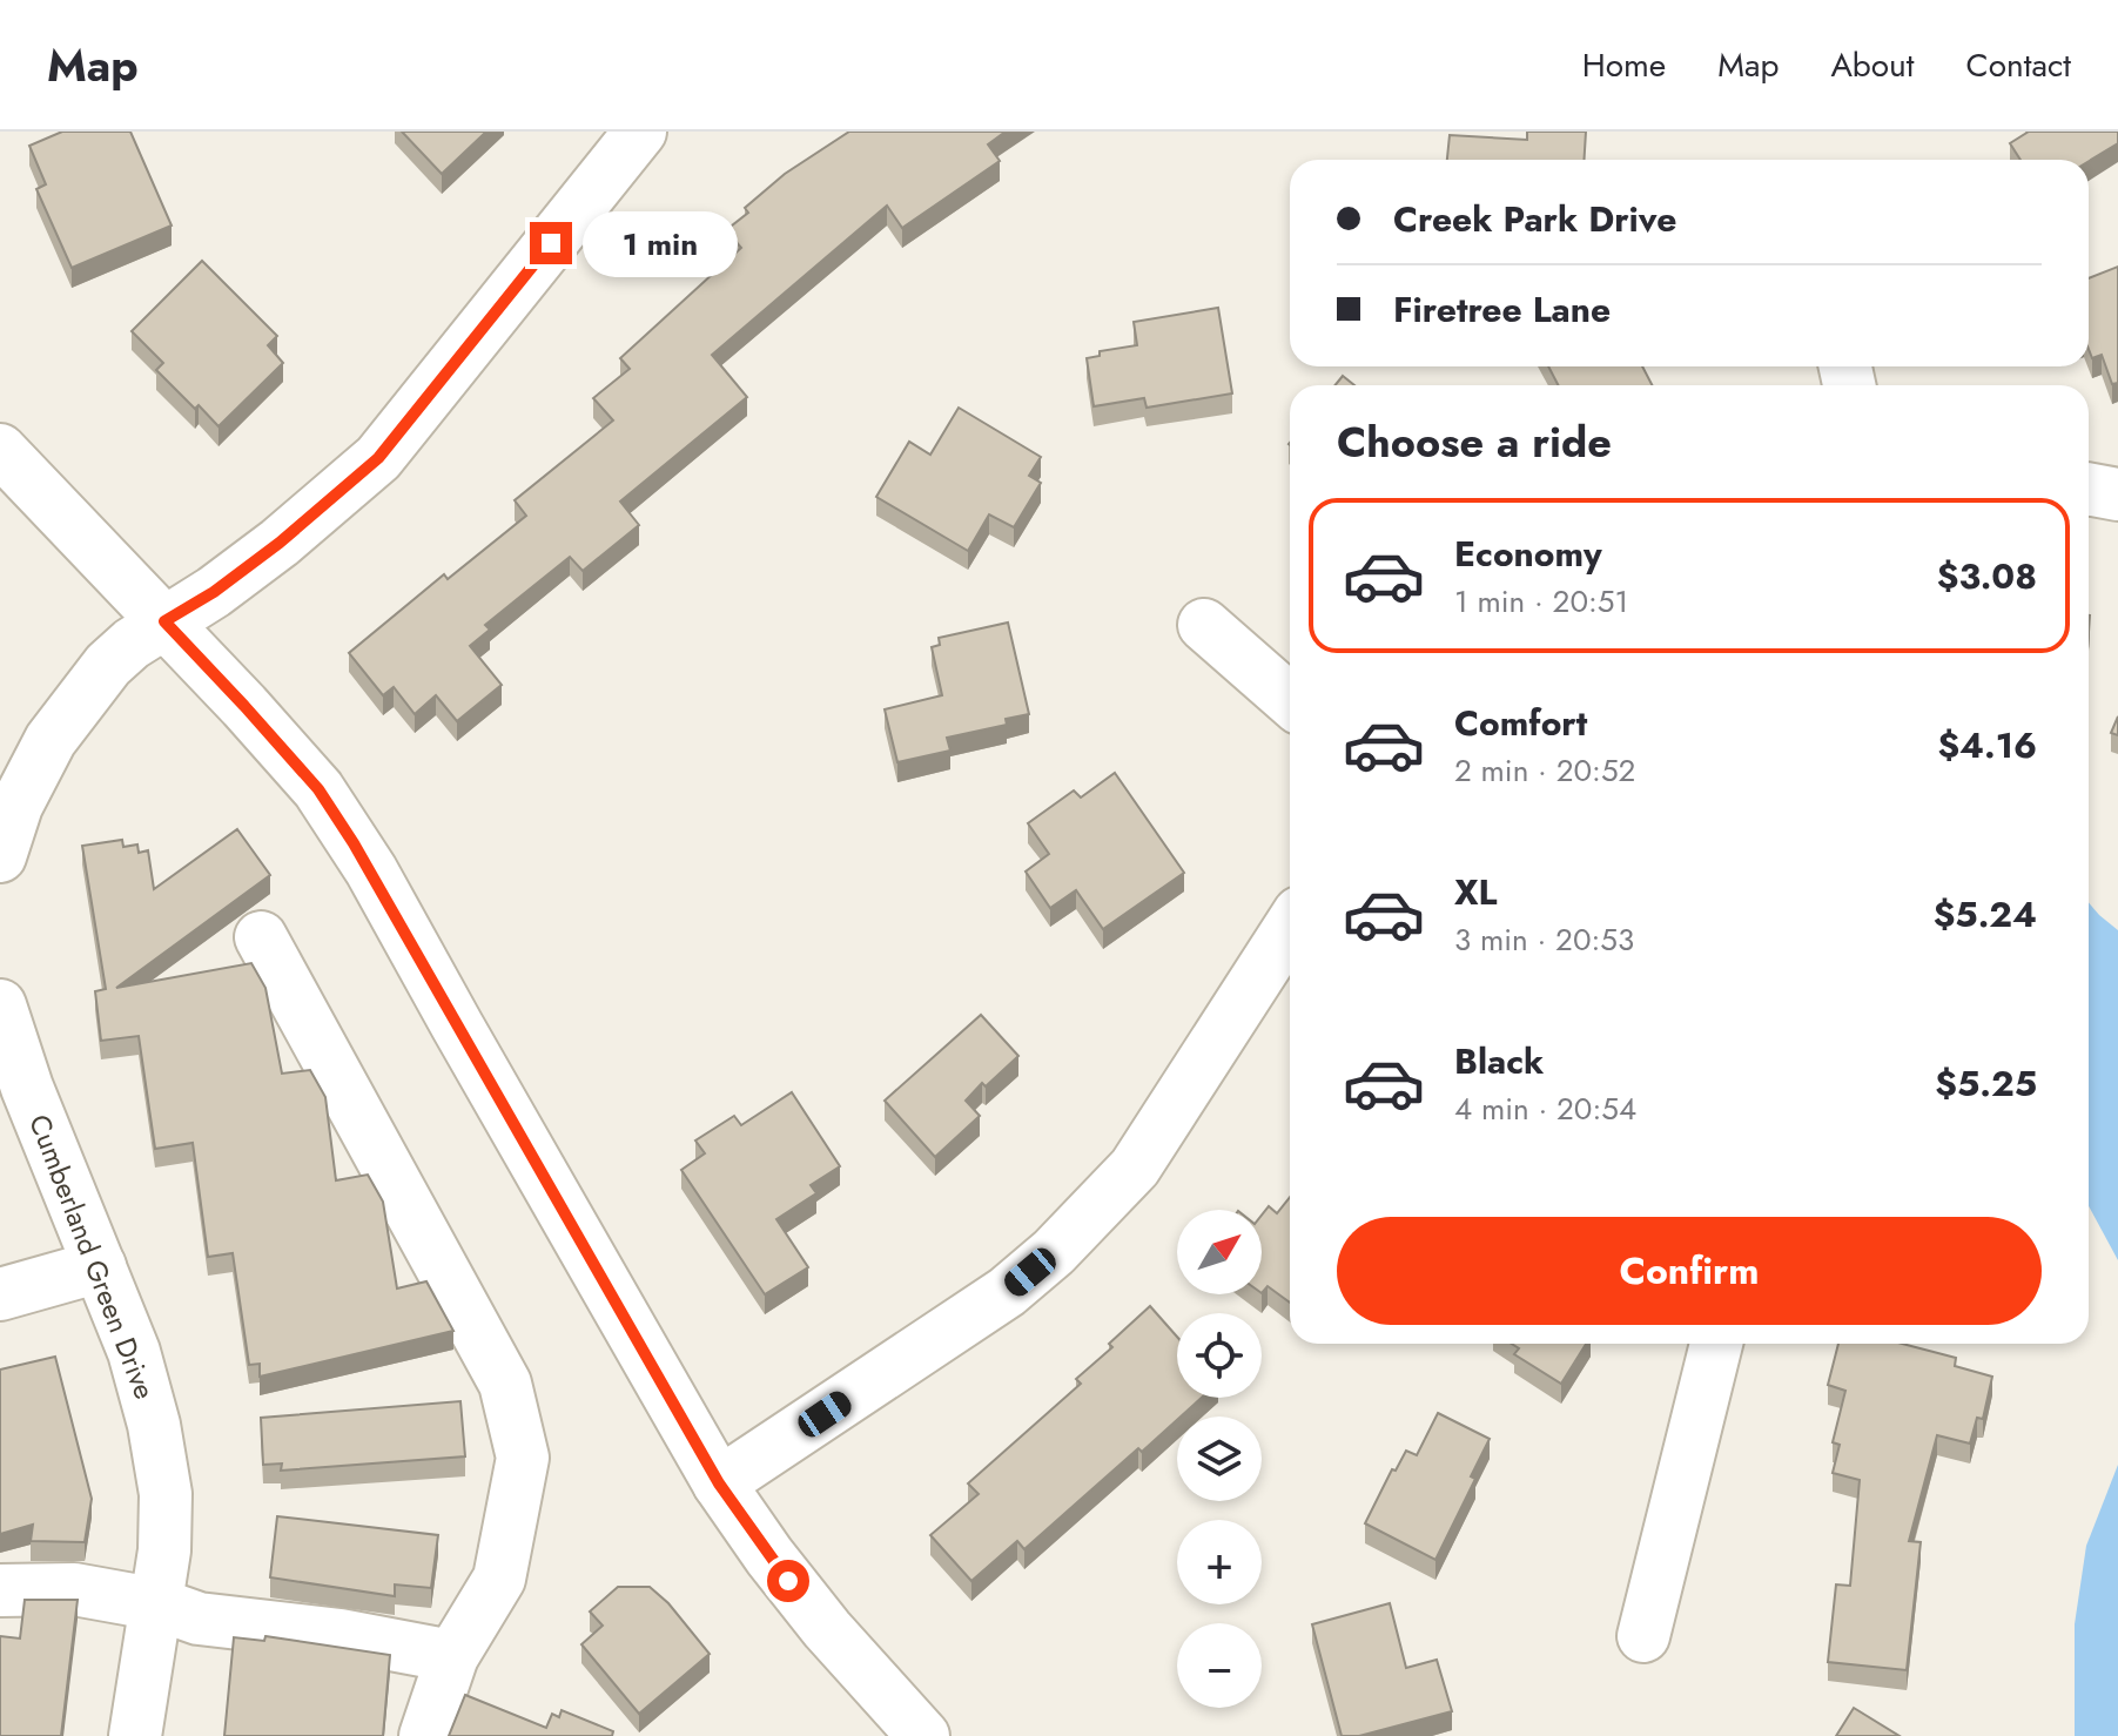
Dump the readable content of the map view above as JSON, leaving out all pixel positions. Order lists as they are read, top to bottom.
{
  "streets": {
    "street": ["Cumberland Green Drive"]
  },
  "north": "top right",
  "page": {
    "header": "Map",
    "nav": [
      "Home",
      "Map",
      "About",
      "Contact"
    ],
    "banner": ["Creek Park Drive", "Firetree Lane"],
    "bubble": "1 min",
    "heading": "Choose a ride",
    "list": [
      {
        "name": "Economy",
        "note": "1 min · 20:51",
        "value": "$3.08"
      },
      {
        "name": "Comfort",
        "note": "2 min · 20:52",
        "value": "$4.16"
      },
      {
        "name": "XL",
        "note": "3 min · 20:53",
        "value": "$5.24"
      },
      {
        "name": "Black",
        "note": "4 min · 20:54",
        "value": "$5.25"
      }
    ],
    "buttons": "Confirm",
    "map_buttons": ["+", "−"]
  }
}
